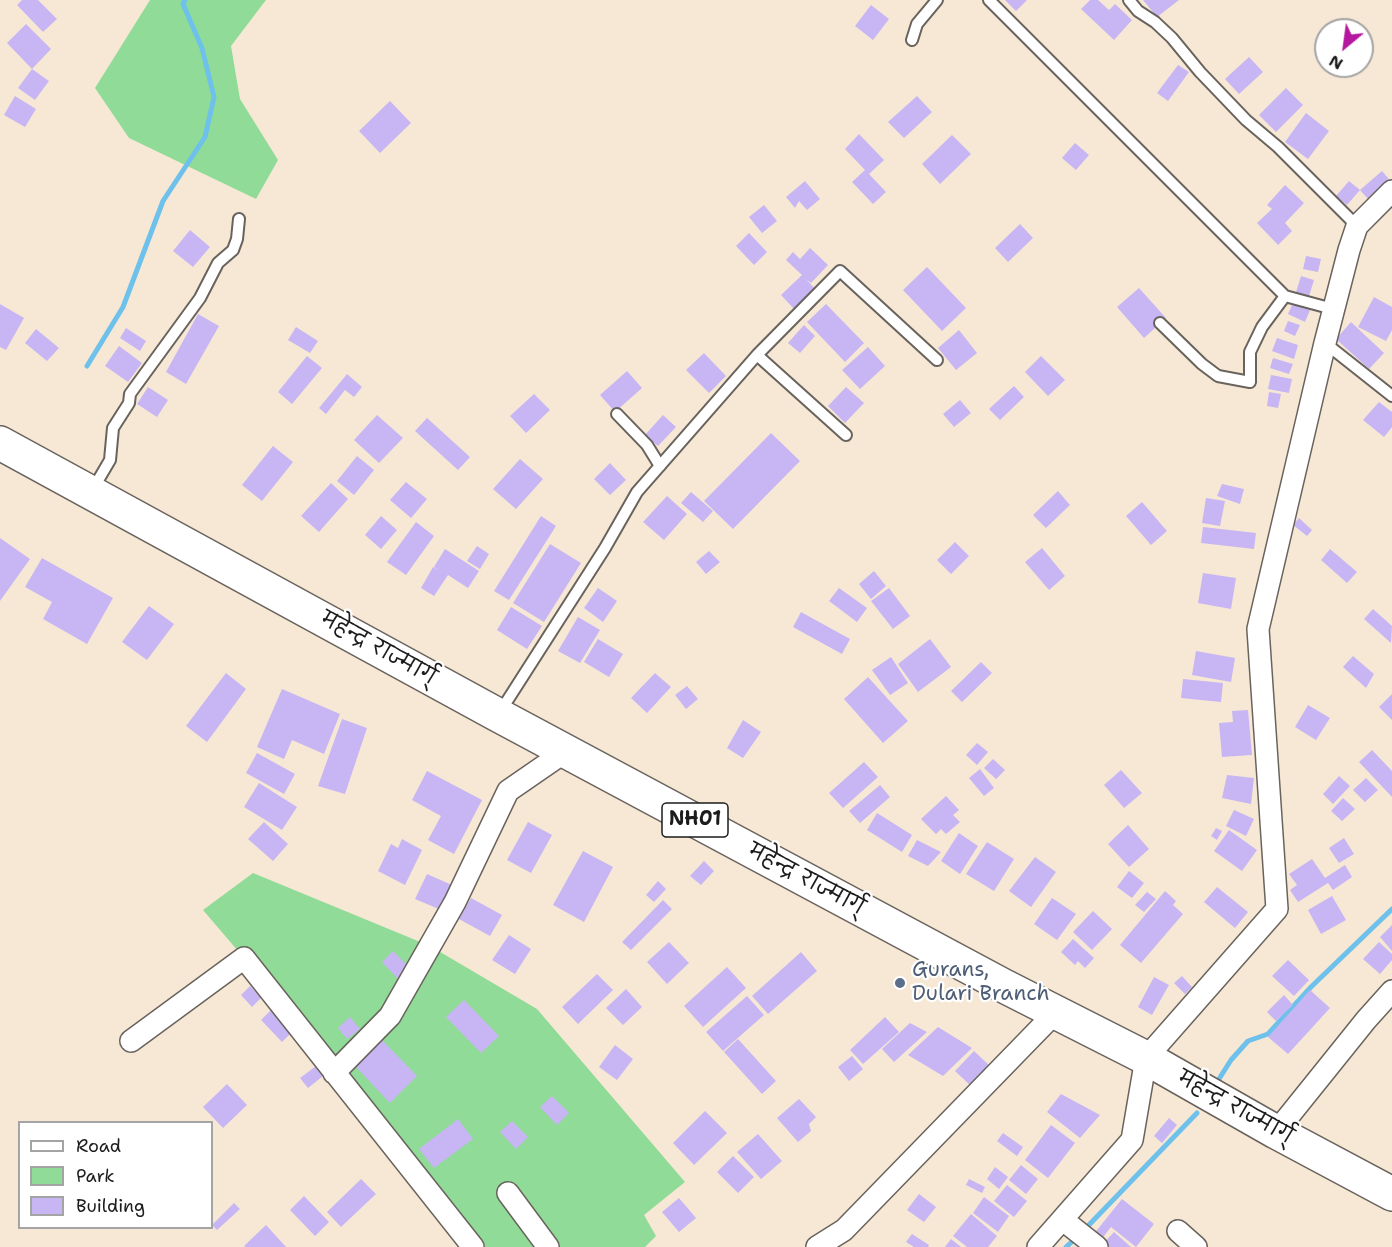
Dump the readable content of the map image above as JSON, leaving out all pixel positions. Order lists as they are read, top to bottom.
{
  "streets": {
    "highway": ["महेन्द्र राज्मार्ग्", "NH01"]
  },
  "places": ["Gurans, Dulari Branch"],
  "legend": ["Road", "Park", "Building"],
  "north": "bottom left"
}
